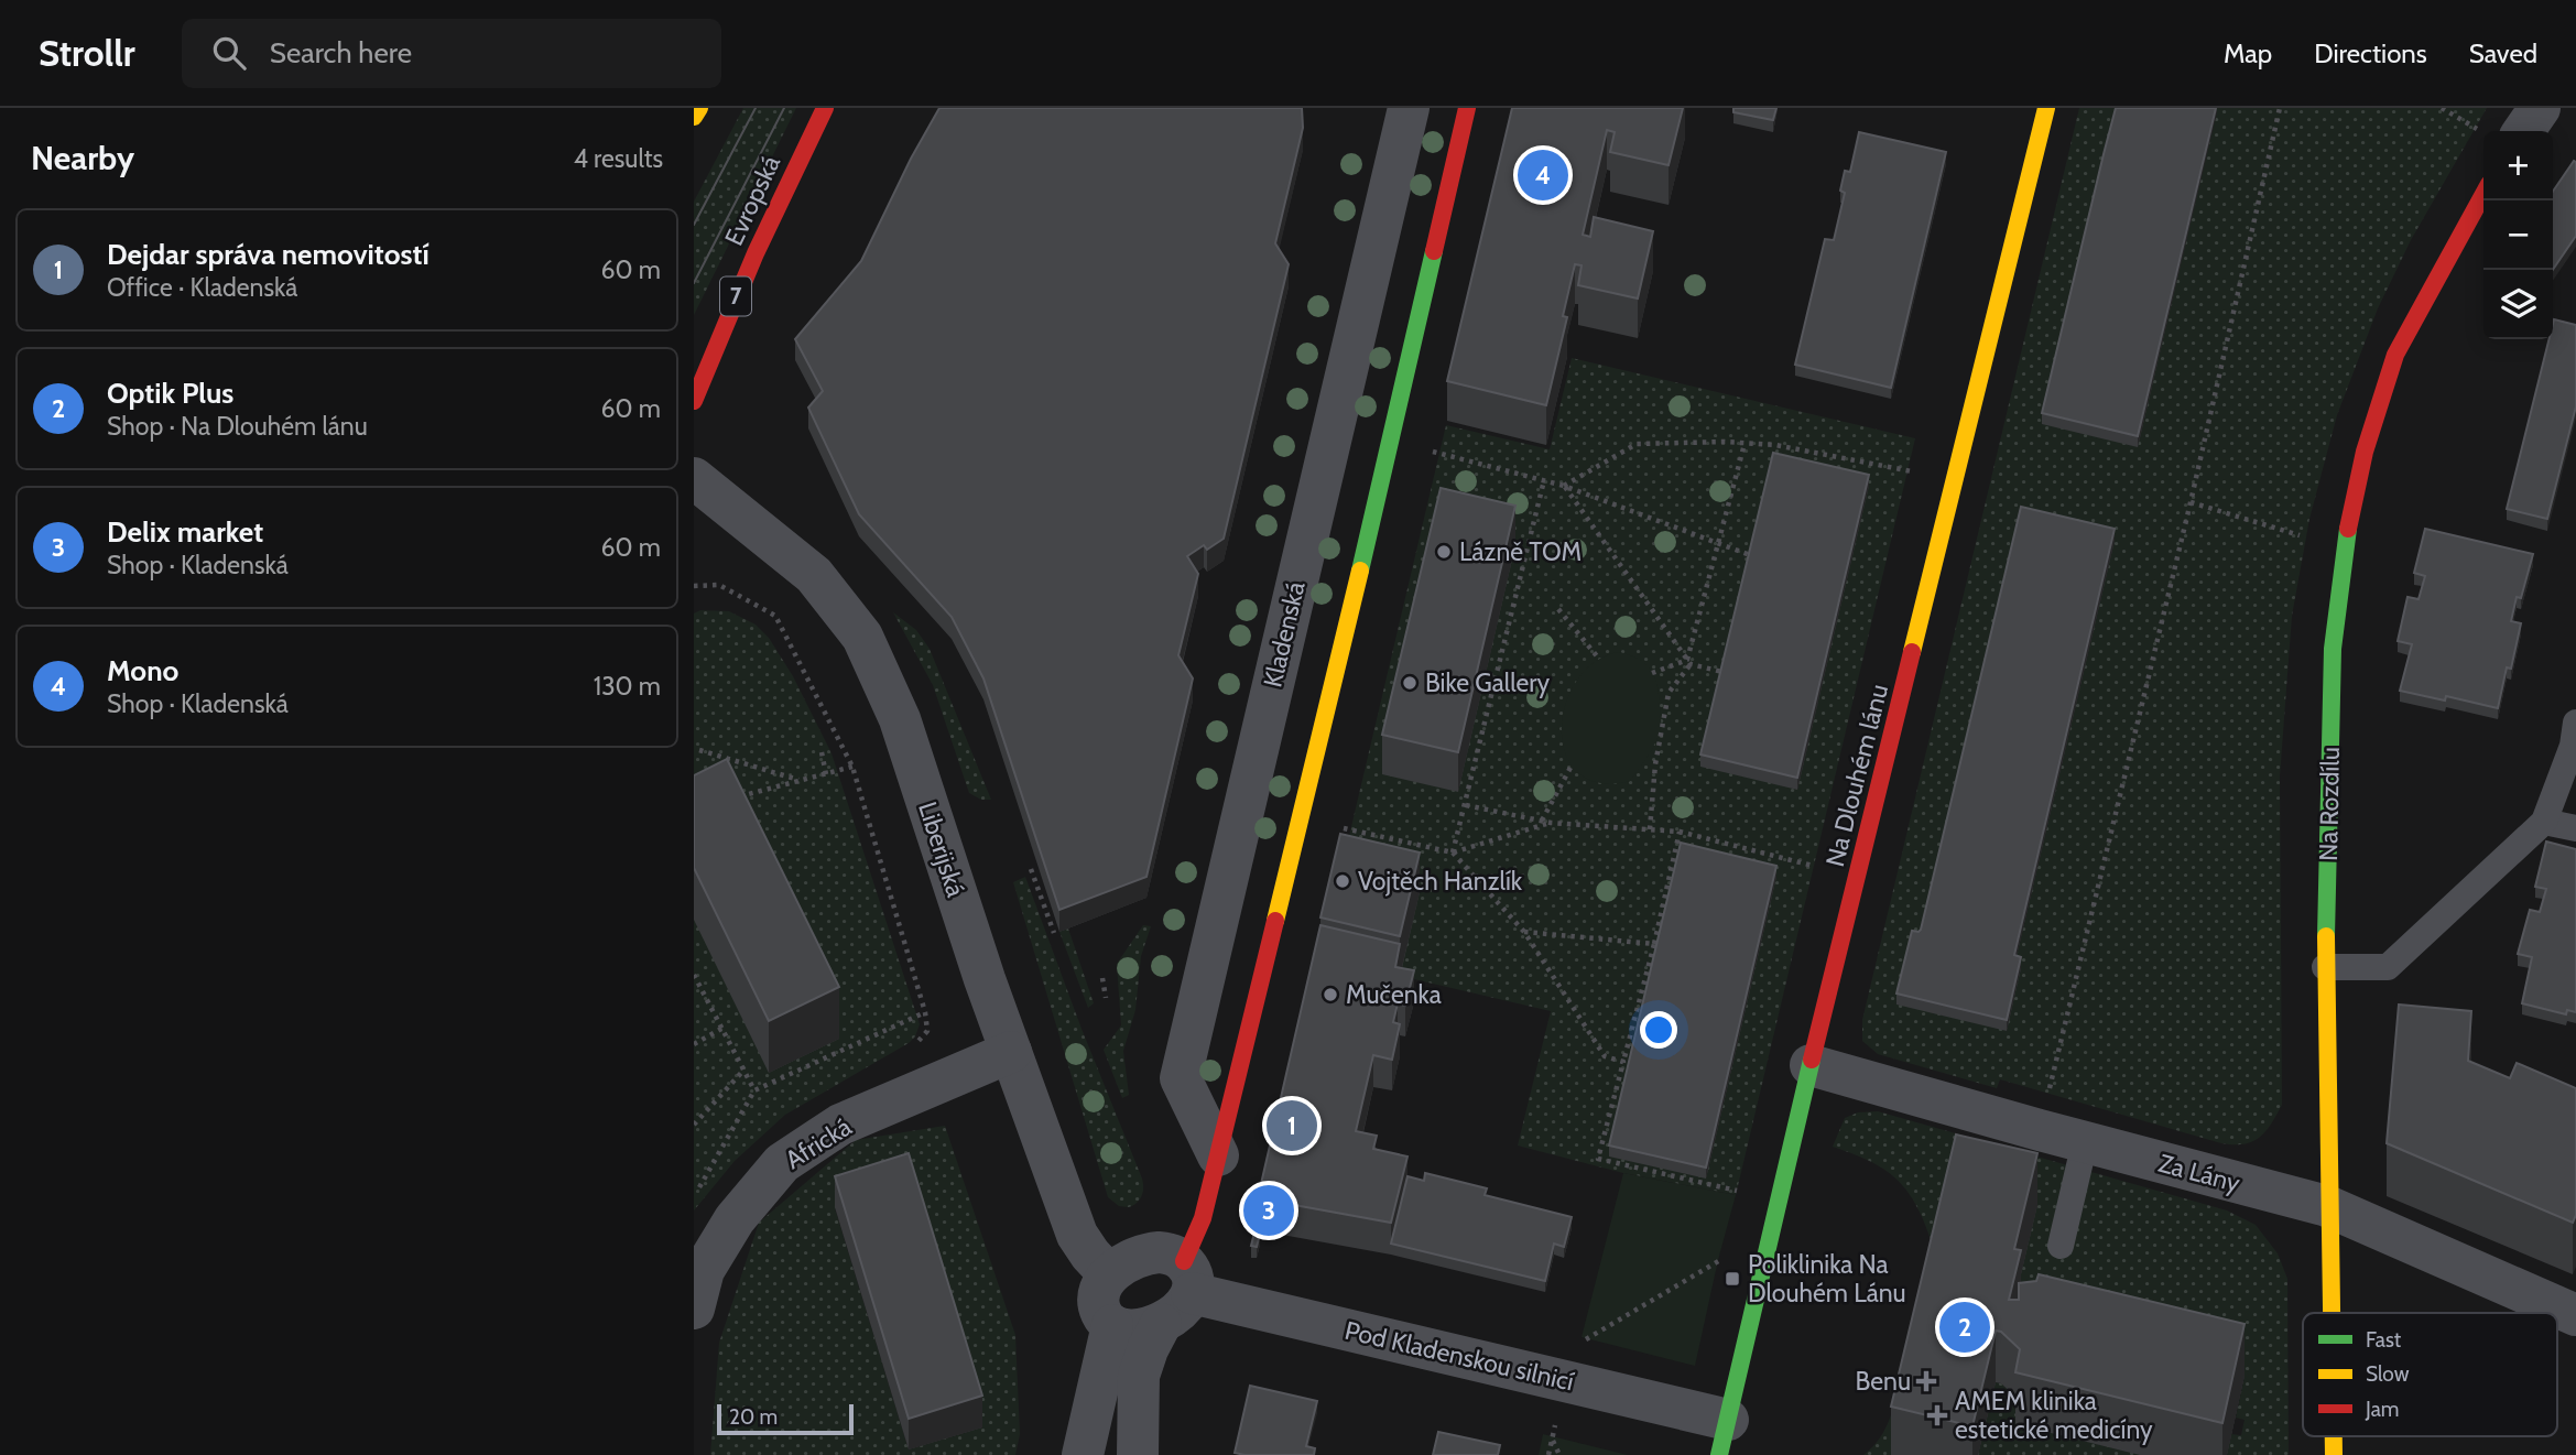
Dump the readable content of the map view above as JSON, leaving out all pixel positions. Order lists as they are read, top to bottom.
{
  "streets": {
    "street": [
      "Evropská",
      "7",
      "Kladenská",
      "Na Dlouhém lánu",
      "Na Rozdílu",
      "Liberijská",
      "Africká",
      "Za Lány",
      "Pod Kladenskou silnicí"
    ]
  },
  "crossings": [
    ["Na Dlouhém lánu", "Za Lány"],
    ["Na Dlouhém lánu", "Pod Kladenskou silnicí"],
    ["Na Rozdílu", "Za Lány"],
    ["Liberijská", "Africká"],
    ["Liberijská", "Pod Kladenskou silnicí"]
  ],
  "places": {
    "other": [
      "Lázně TOM",
      "Bike Gallery",
      "Vojtěch Hanzlík",
      "Mučenka"
    ],
    "transit": ["Poliklinika Na Dlouhém Lánu"],
    "health": ["Benu", "AMEM klinika estetické medicíny"]
  },
  "legend": ["Fast", "Slow", "Jam"],
  "scale_bar": "20 m",
  "page": {
    "header": "Strollr",
    "search": "Search here",
    "nav": ["Map", "Directions", "Saved"],
    "heading": ["Nearby", "4 results"],
    "map_buttons": ["+", "−"],
    "pins": [
      "4",
      "1",
      "3",
      "2"
    ],
    "list": [
      {
        "mark": "1",
        "name": "Dejdar správa nemovitostí",
        "note": "Office · Kladenská",
        "value": "60 m"
      },
      {
        "mark": "2",
        "name": "Optik Plus",
        "note": "Shop · Na Dlouhém lánu",
        "value": "60 m"
      },
      {
        "mark": "3",
        "name": "Delix market",
        "note": "Shop · Kladenská",
        "value": "60 m"
      },
      {
        "mark": "4",
        "name": "Mono",
        "note": "Shop · Kladenská",
        "value": "130 m"
      }
    ],
    "scale": "20 m"
  }
}
